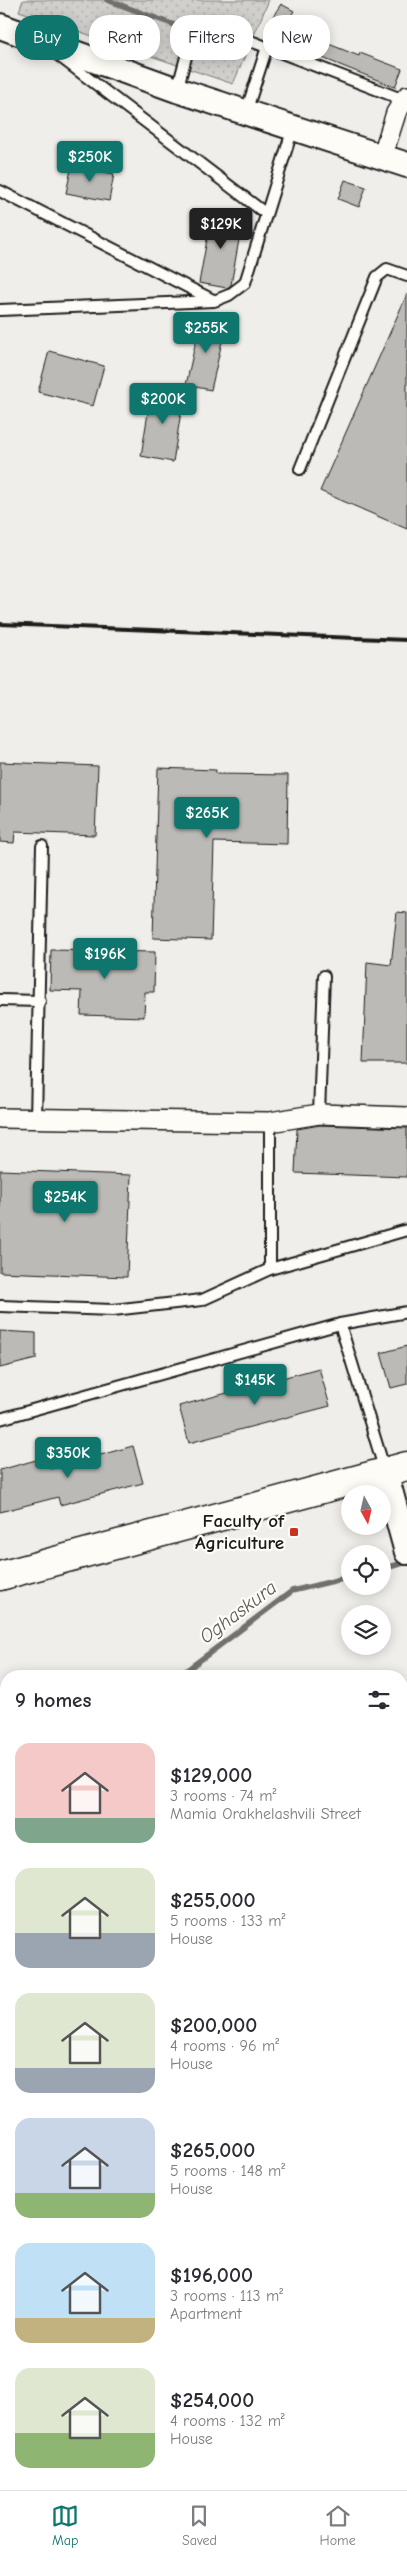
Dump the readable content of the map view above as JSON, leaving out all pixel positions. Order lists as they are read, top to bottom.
{
  "water": ["Oghaskura"],
  "places": {
    "transit": ["Faculty of Agriculture"]
  },
  "north": "bottom",
  "page": {
    "chip": [
      "Buy",
      "Rent",
      "Filters",
      "New"
    ],
    "price": [
      "$250K",
      "$129K",
      "$255K",
      "$200K",
      "$265K",
      "$196K",
      "$254K",
      "$145K",
      "$350K"
    ],
    "heading": "9 homes",
    "list": [
      {
        "name": "$129,000",
        "note": "3 rooms · 74 m² · Mamia Orakhelashvili Street"
      },
      {
        "name": "$255,000",
        "note": "5 rooms · 133 m² · House"
      },
      {
        "name": "$200,000",
        "note": "4 rooms · 96 m² · House"
      },
      {
        "name": "$265,000",
        "note": "5 rooms · 148 m² · House"
      },
      {
        "name": "$196,000",
        "note": "3 rooms · 113 m² · Apartment"
      },
      {
        "name": "$254,000",
        "note": "4 rooms · 132 m² · House"
      }
    ],
    "tabs": ["Map", "Saved", "Home"]
  }
}
